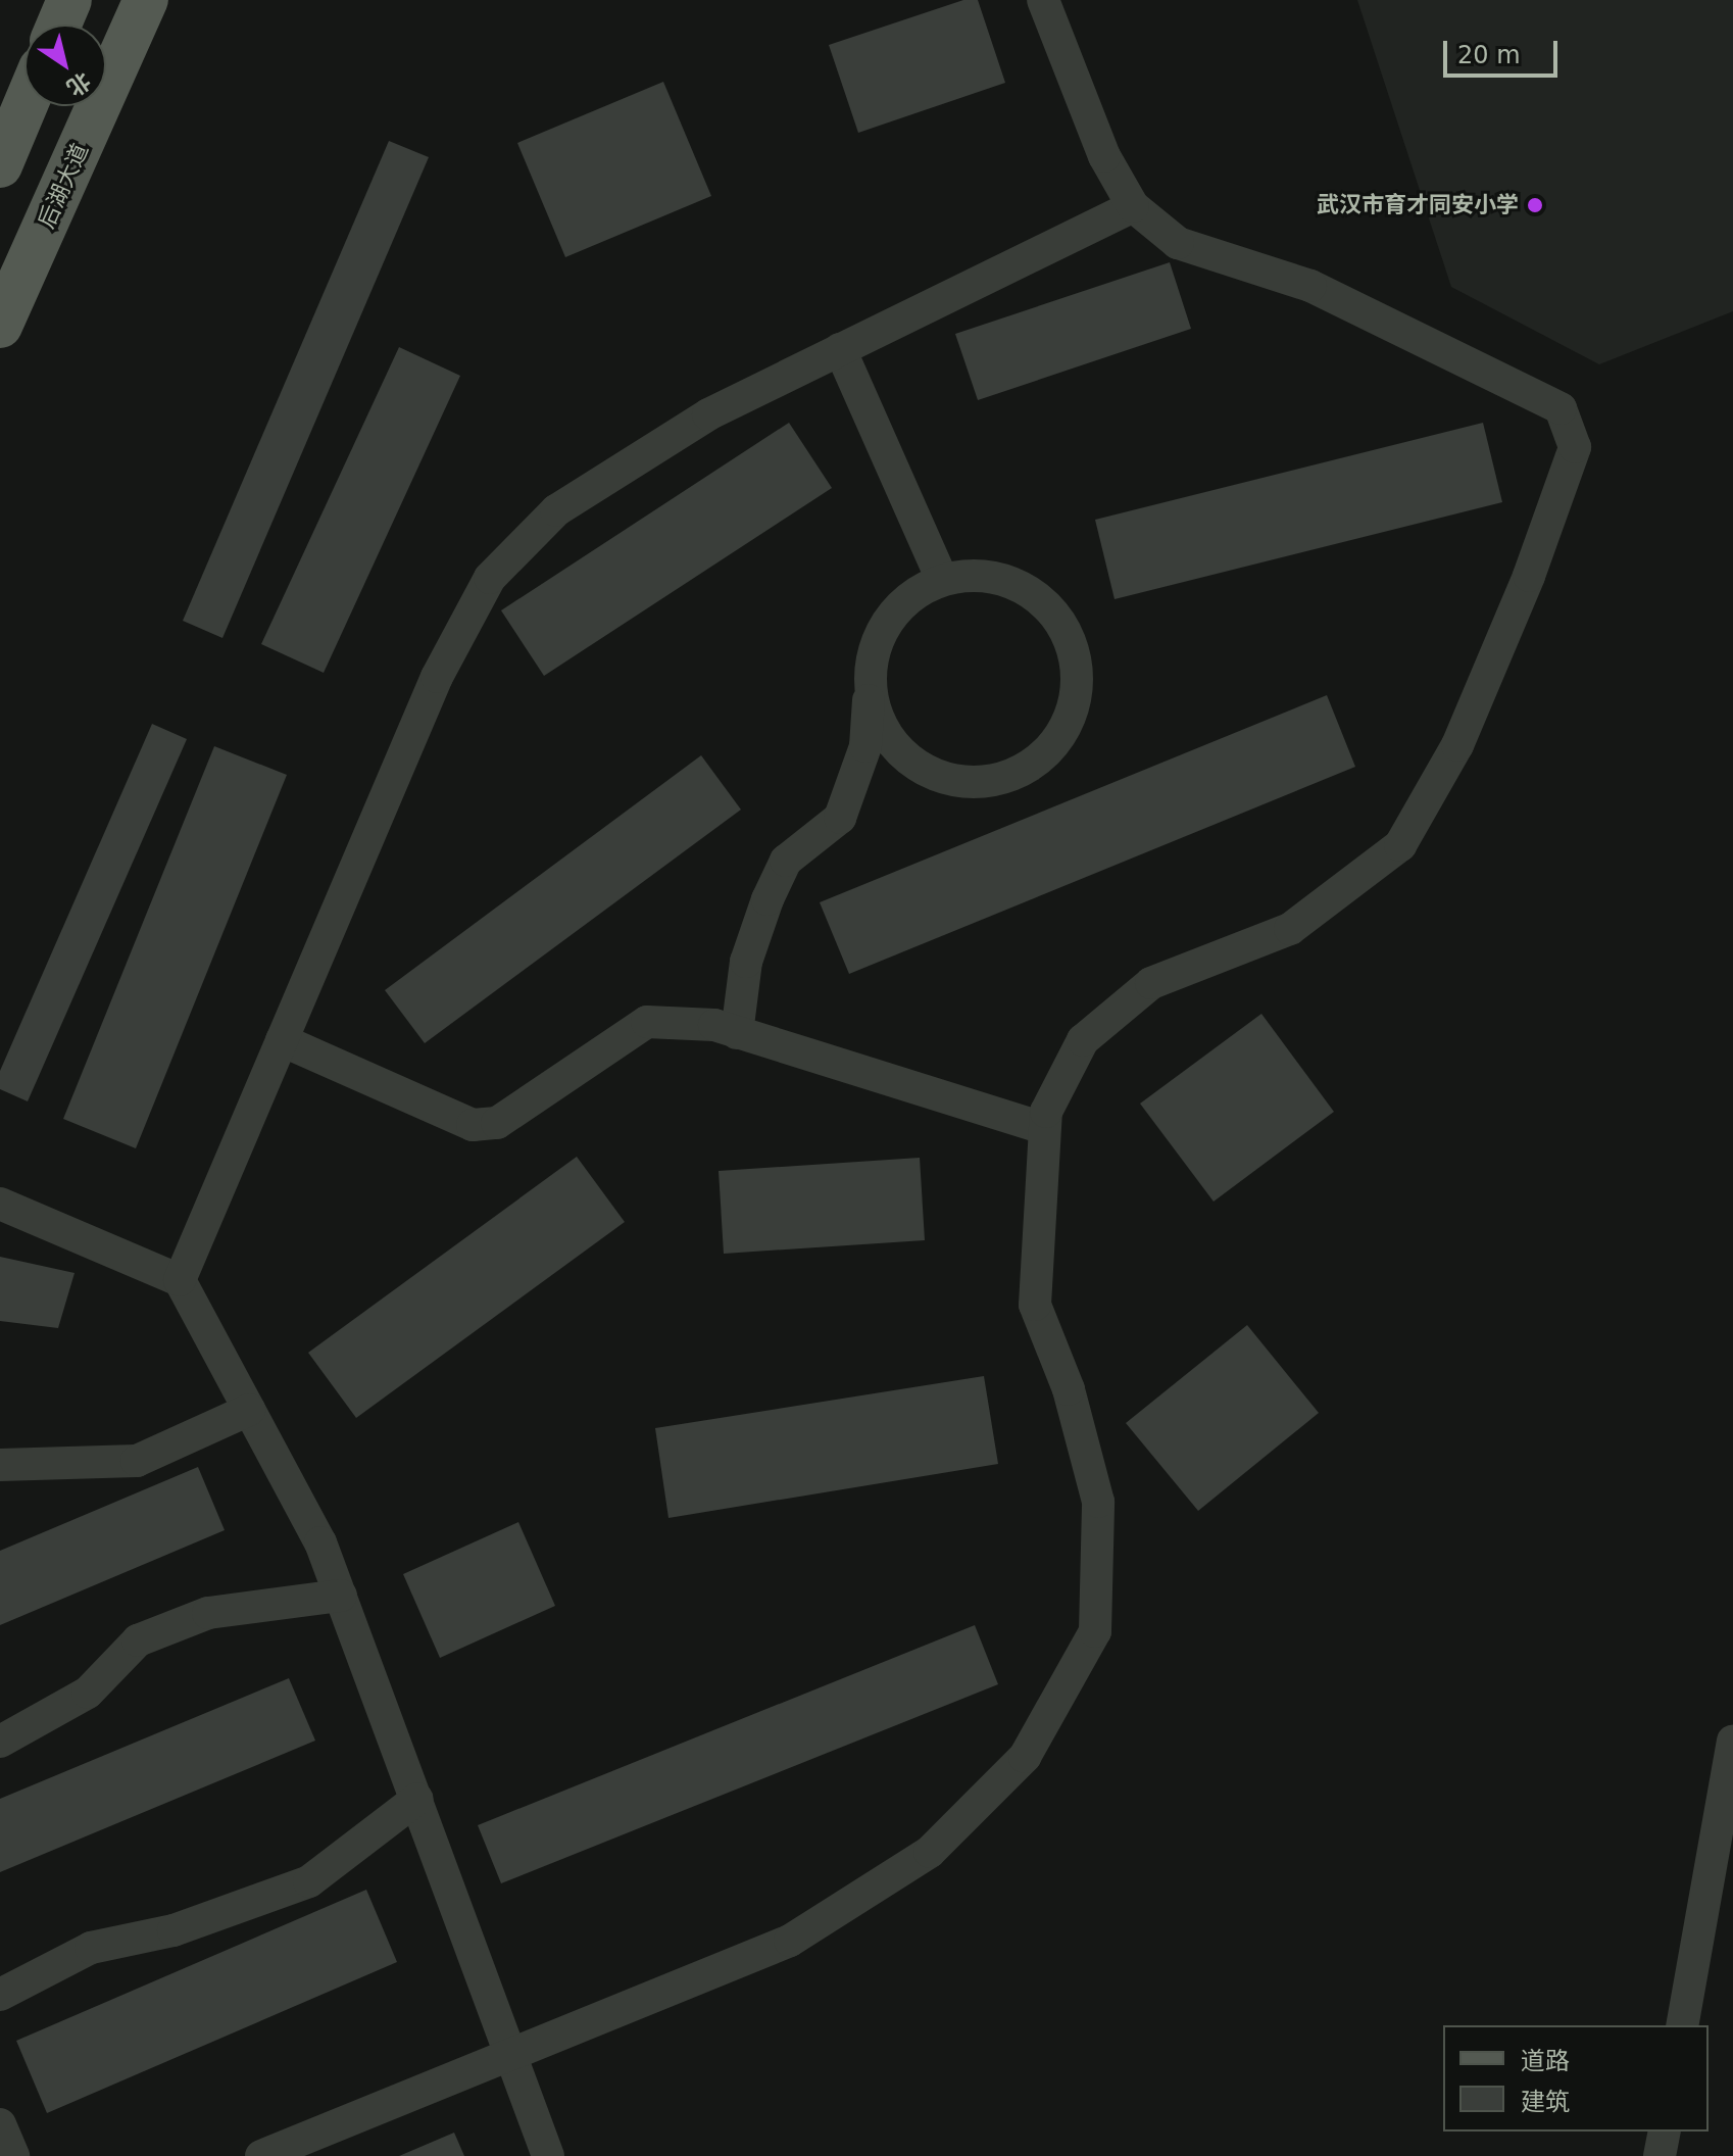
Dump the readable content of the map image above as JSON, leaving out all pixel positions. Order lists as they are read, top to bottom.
{
  "streets": {
    "main road": ["后湖大道"]
  },
  "places": ["武汉市育才同安小学"],
  "legend": ["道路", "建筑"],
  "scale_bar": "20 m",
  "north": "bottom right"
}
